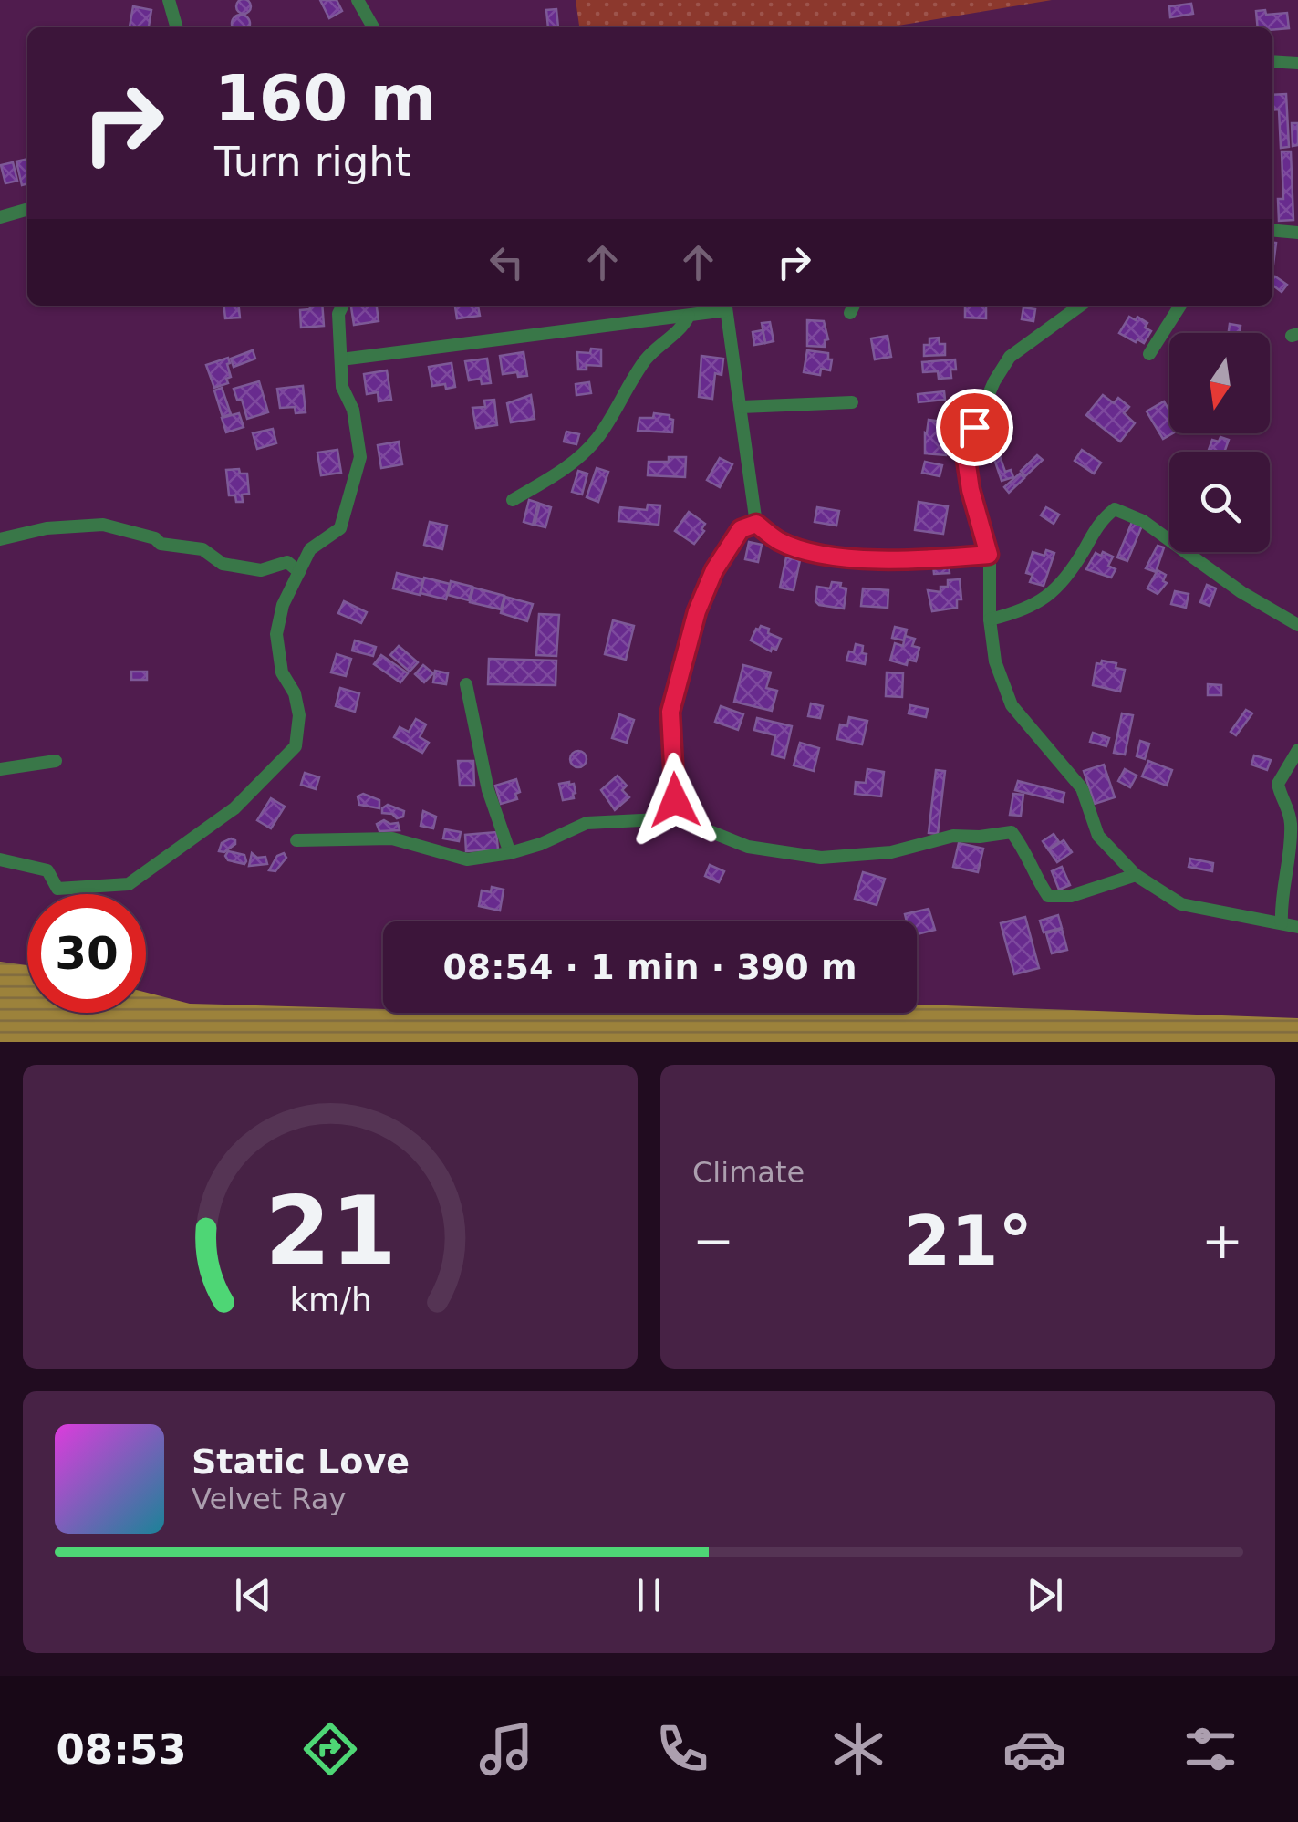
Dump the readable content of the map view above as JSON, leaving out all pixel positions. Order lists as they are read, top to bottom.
{
  "north": "bottom",
  "page": {
    "turn": ["160 m", "Turn right"],
    "limit": "30",
    "trip": "08:54 · 1 min · 390 m",
    "tile": "Climate",
    "heat": ["−", "21°", "+"],
    "song": ["Static Love", "Velvet Ray"],
    "tabs": "08:53",
    "gauge": ["21", "km/h"]
  }
}
